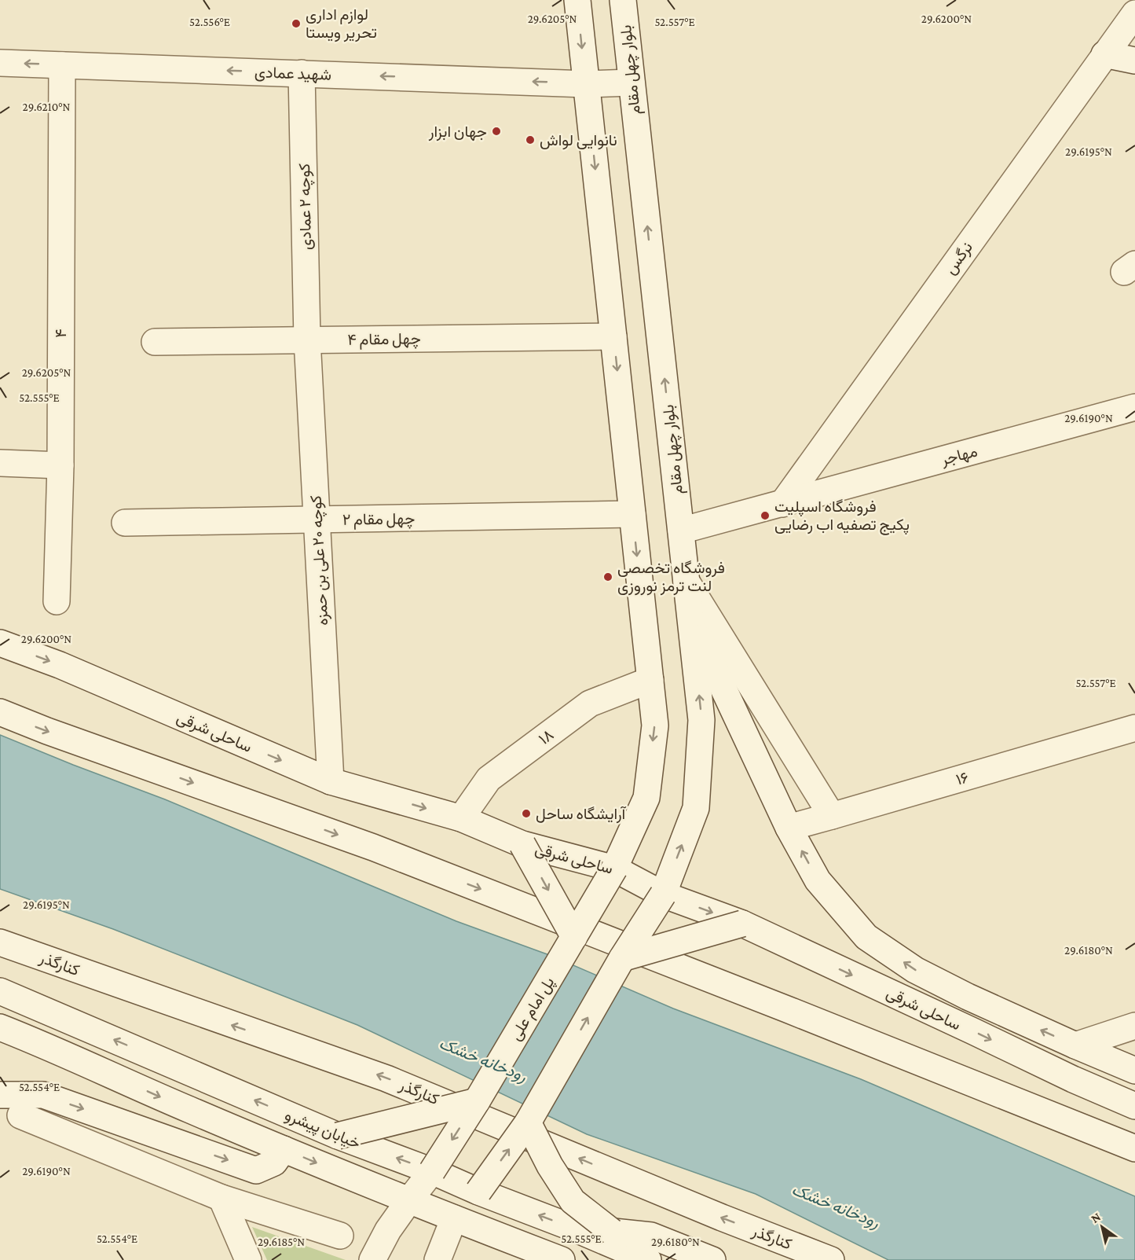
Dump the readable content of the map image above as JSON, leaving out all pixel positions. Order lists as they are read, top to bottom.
{
  "streets": {
    "main road": [
      "بلوار چهل مقام",
      "شهید عمادی",
      "کوچه ۲ عمادی",
      "نرگس",
      "۴",
      "چهل مقام ۴",
      "مهاجر",
      "چهل مقام ۲",
      "کوچه ۲۰ علی بن حمزه",
      "ساحلی شرقی",
      "۱۸",
      "۱۶",
      "کنارگذر",
      "پل امام علی",
      "خیابان پیشرو"
    ]
  },
  "crossings": [
    ["بلوار چهل مقام", "شهید عمادی"],
    ["بلوار چهل مقام", "مهاجر"],
    ["بلوار چهل مقام", "ساحلی شرقی"],
    ["شهید عمادی", "کوچه ۲ عمادی"],
    ["شهید عمادی", "۴"],
    ["کوچه ۲ عمادی", "چهل مقام ۴"],
    ["کوچه ۲ عمادی", "کوچه ۲۰ علی بن حمزه"],
    ["نرگس", "مهاجر"],
    ["چهل مقام ۴", "کوچه ۲۰ علی بن حمزه"],
    ["چهل مقام ۲", "کوچه ۲۰ علی بن حمزه"],
    ["کوچه ۲۰ علی بن حمزه", "ساحلی شرقی"],
    ["ساحلی شرقی", "۱۸"],
    ["ساحلی شرقی", "۱۶"],
    ["ساحلی شرقی", "پل امام علی"],
    ["پل امام علی", "خیابان پیشرو"]
  ],
  "one_way": ["شهید عمادی"],
  "water": ["رودخانه خشک"],
  "places": [
    "لوازم اداری تحریر ویستا",
    "جهان ابزار",
    "نانوایی لواش",
    "فروشگاه اسپلیت پکیج تصفیه اب رضایی",
    "فروشگاه تخصصی لنت ترمز نوروزی",
    "آرایشگاه ساحل"
  ],
  "north": "top left",
  "coordinates": [
    "29.6205°N",
    "29.6200°N",
    "52.556°E",
    "52.557°E",
    "29.6210°N",
    "29.6195°N",
    "52.555°E",
    "29.6190°N",
    "29.6180°N",
    "52.554°E",
    "29.6185°N"
  ]
}
